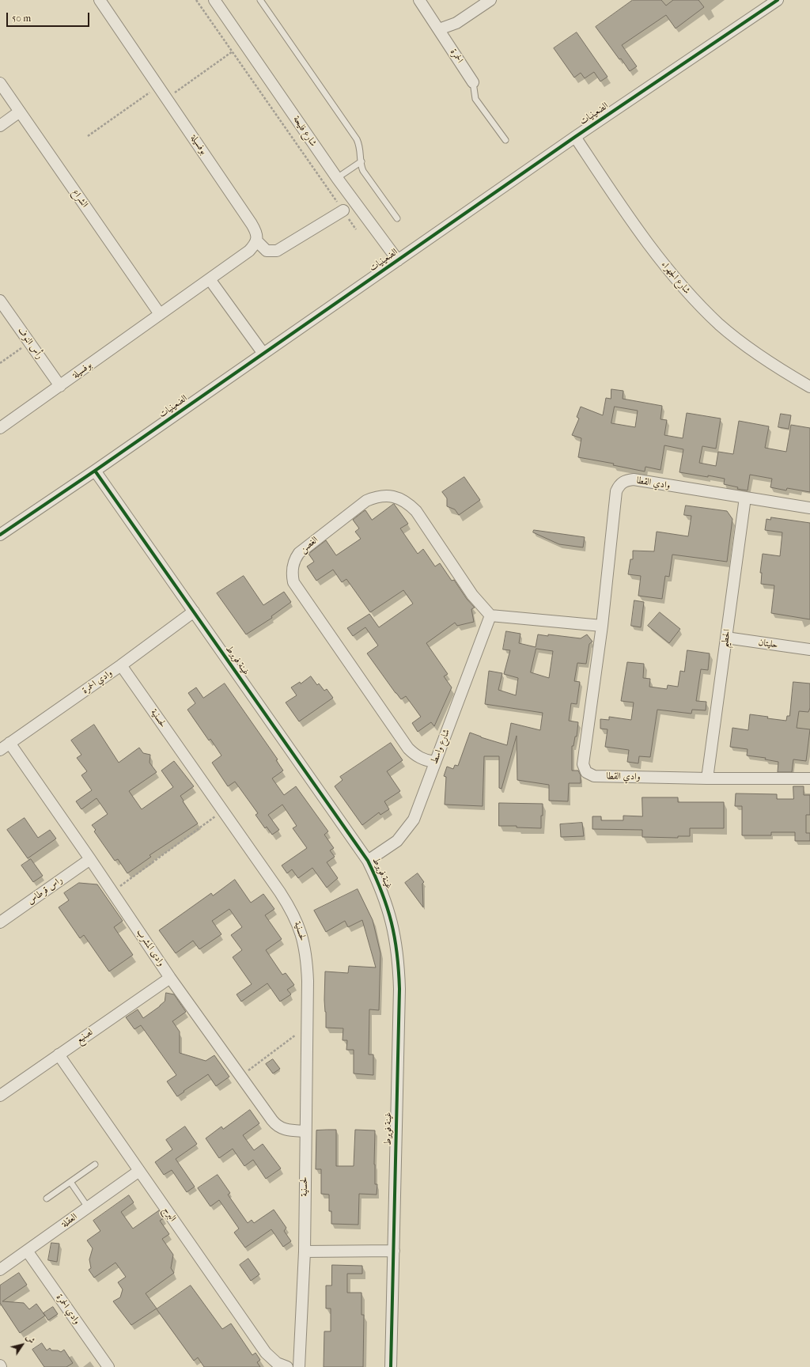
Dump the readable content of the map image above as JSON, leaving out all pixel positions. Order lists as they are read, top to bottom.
{
  "streets": {
    "street": [
      "الحمرة",
      "الضعينيات",
      "شارع فليحة",
      "بوفسيلة",
      "الشراع",
      "شارع الجهراء",
      "رأس النوف",
      "وادي القطا",
      "الغصن",
      "الحطيم",
      "حليتان",
      "غينة فويرط",
      "وادي الحمرة",
      "لحسنية",
      "شارع واسط",
      "راس قرطاس",
      "وادى المشرب",
      "لصنيع",
      "البرج",
      "العقلة"
    ]
  },
  "crossings": [
    ["الضعينيات", "شارع فليحة"],
    ["الضعينيات", "شارع الجهراء"],
    ["الضعينيات", "غينة فويرط"],
    ["بوفسيلة", "الشراع"],
    ["بوفسيلة", "رأس النوف"],
    ["وادي القطا", "الحطيم"],
    ["الغصن", "شارع واسط"],
    ["الحطيم", "حليتان"],
    ["غينة فويرط", "وادي الحمرة"],
    ["غينة فويرط", "شارع واسط"],
    ["وادي الحمرة", "لحسنية"],
    ["وادي الحمرة", "وادى المشرب"],
    ["وادي الحمرة", "العقلة"],
    ["لحسنية", "وادى المشرب"],
    ["راس قرطاس", "وادى المشرب"],
    ["وادى المشرب", "لصنيع"],
    ["لصنيع", "البرج"],
    ["البرج", "العقلة"]
  ],
  "scale_bar": "50 m",
  "north": "top right"
}
